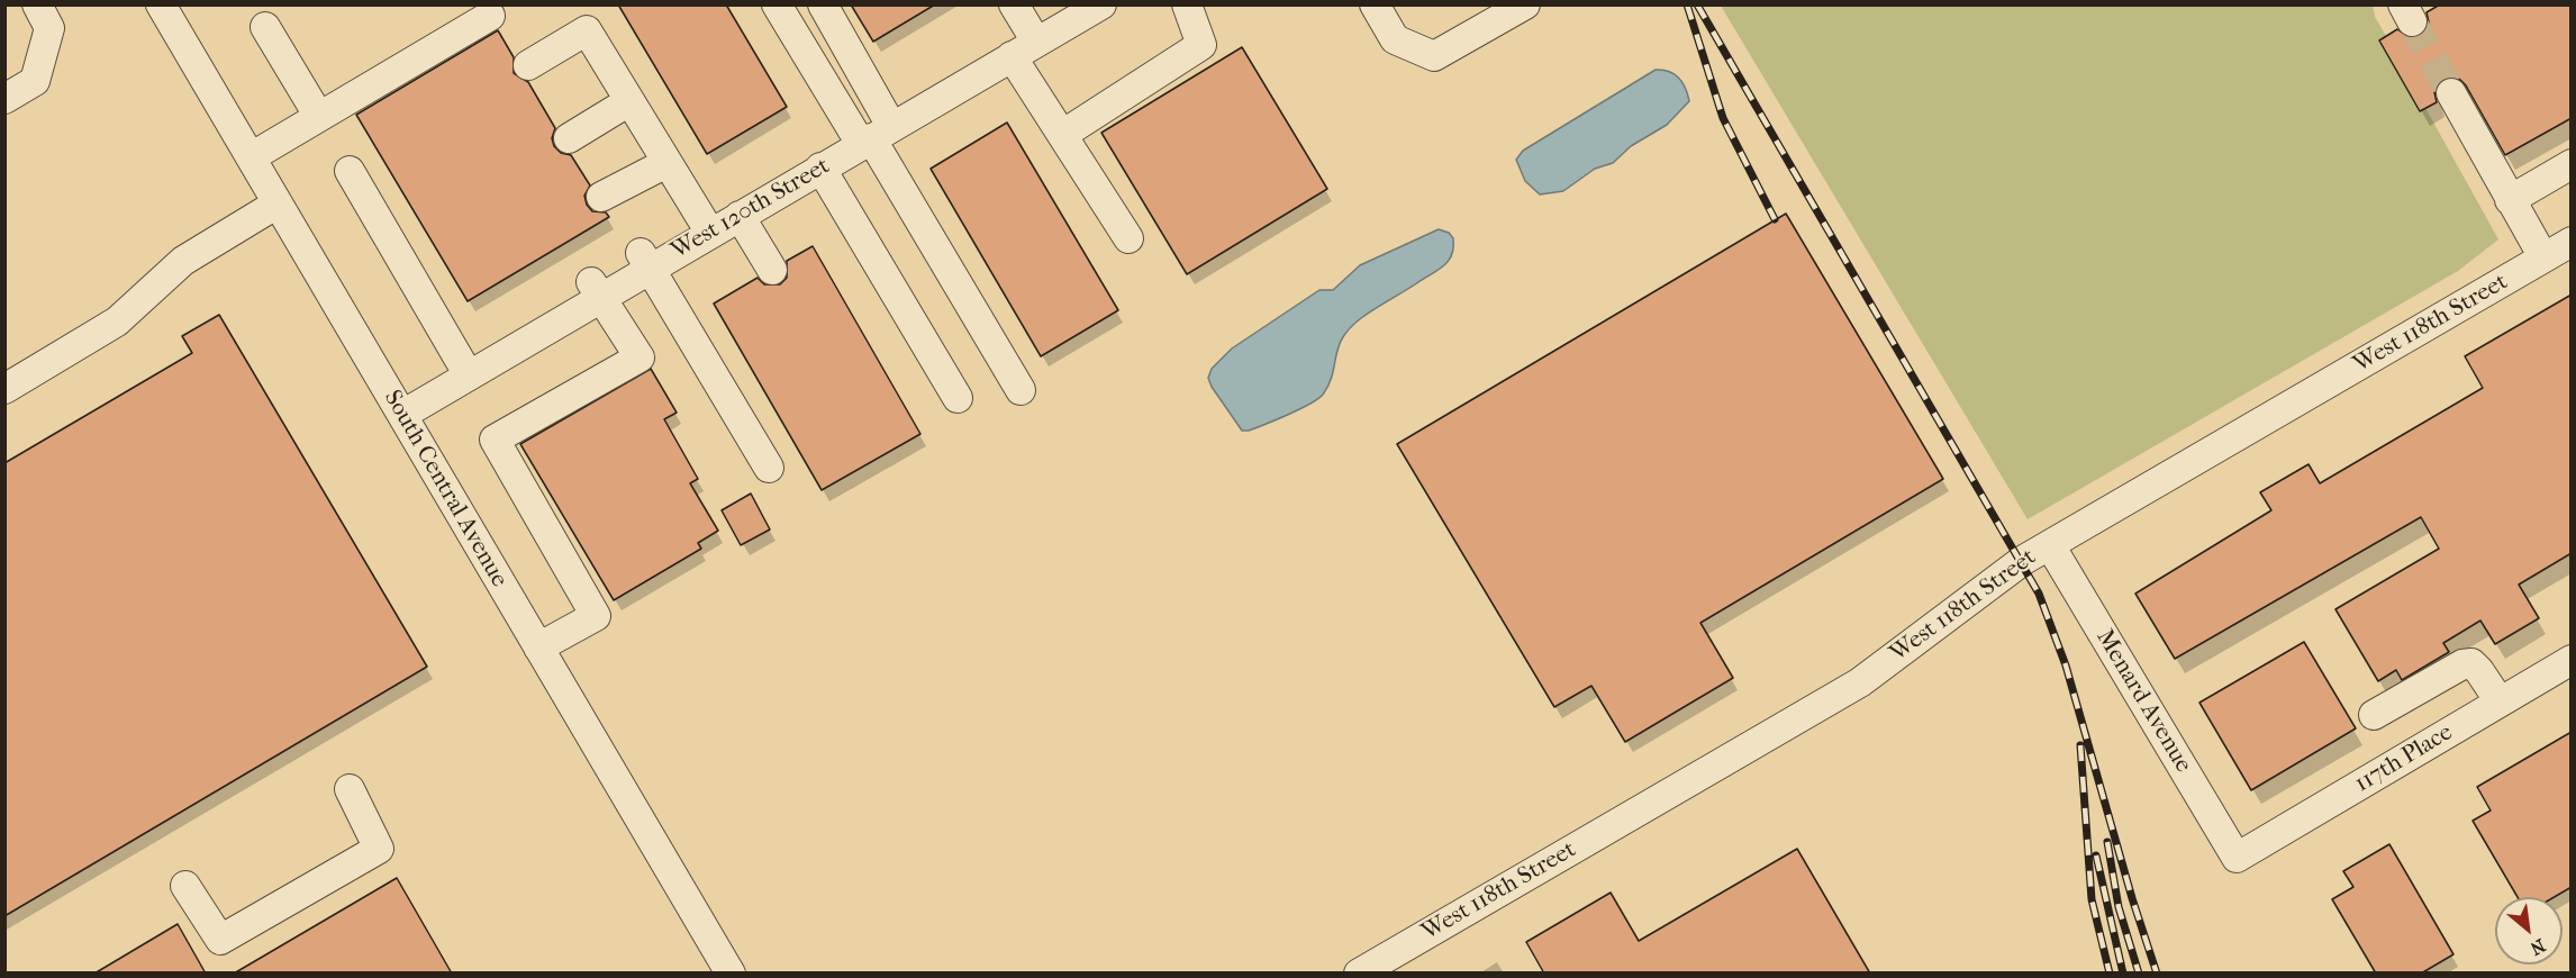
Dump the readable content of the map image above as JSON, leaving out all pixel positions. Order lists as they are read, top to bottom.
{
  "streets": {
    "street": [
      "West 120th Street",
      "West 118th Street",
      "South Central Avenue",
      "Menard Avenue",
      "117th Place"
    ]
  },
  "crossings": [
    ["West 120th Street", "South Central Avenue"],
    ["West 118th Street", "Menard Avenue"],
    ["Menard Avenue", "117th Place"]
  ],
  "north": "bottom right"
}
